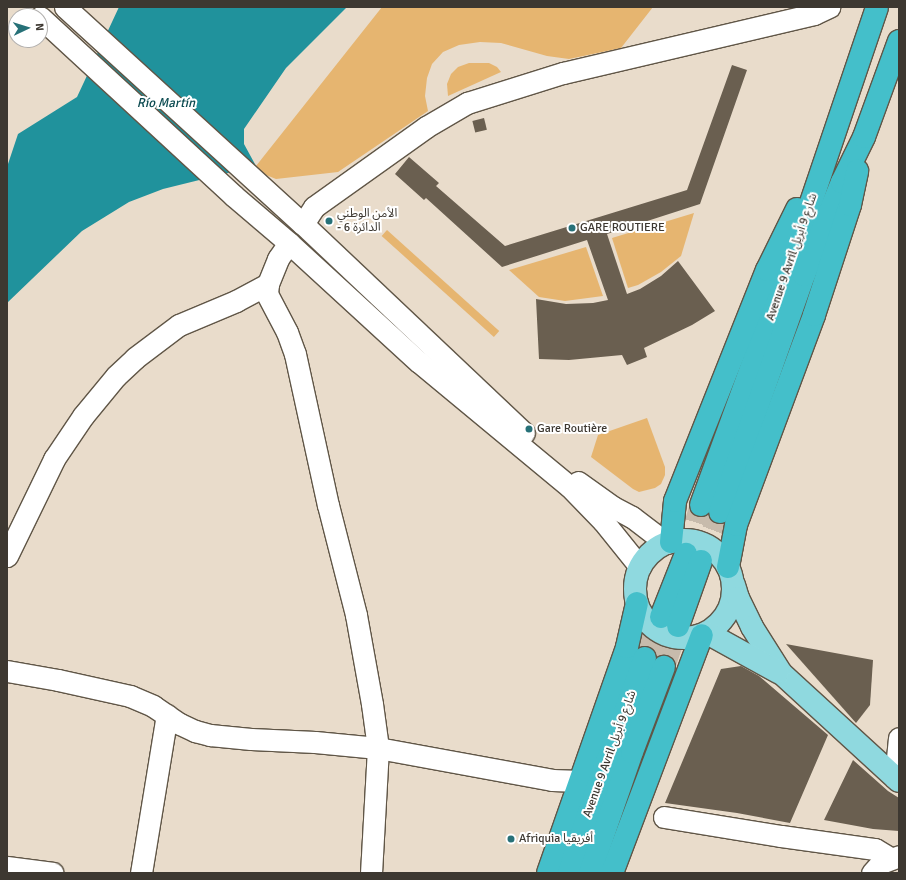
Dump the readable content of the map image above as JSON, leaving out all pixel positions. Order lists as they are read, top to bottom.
{
  "streets": {
    "highway": ["Avenue 9 Avril شارع 9 أبريل"]
  },
  "water": ["Río Martín"],
  "places": [
    "الأمن الوطني - الدائرة 6",
    "GARE ROUTIERE",
    "Gare Routière",
    "Afriquia أفريقيا"
  ],
  "north": "right"
}
